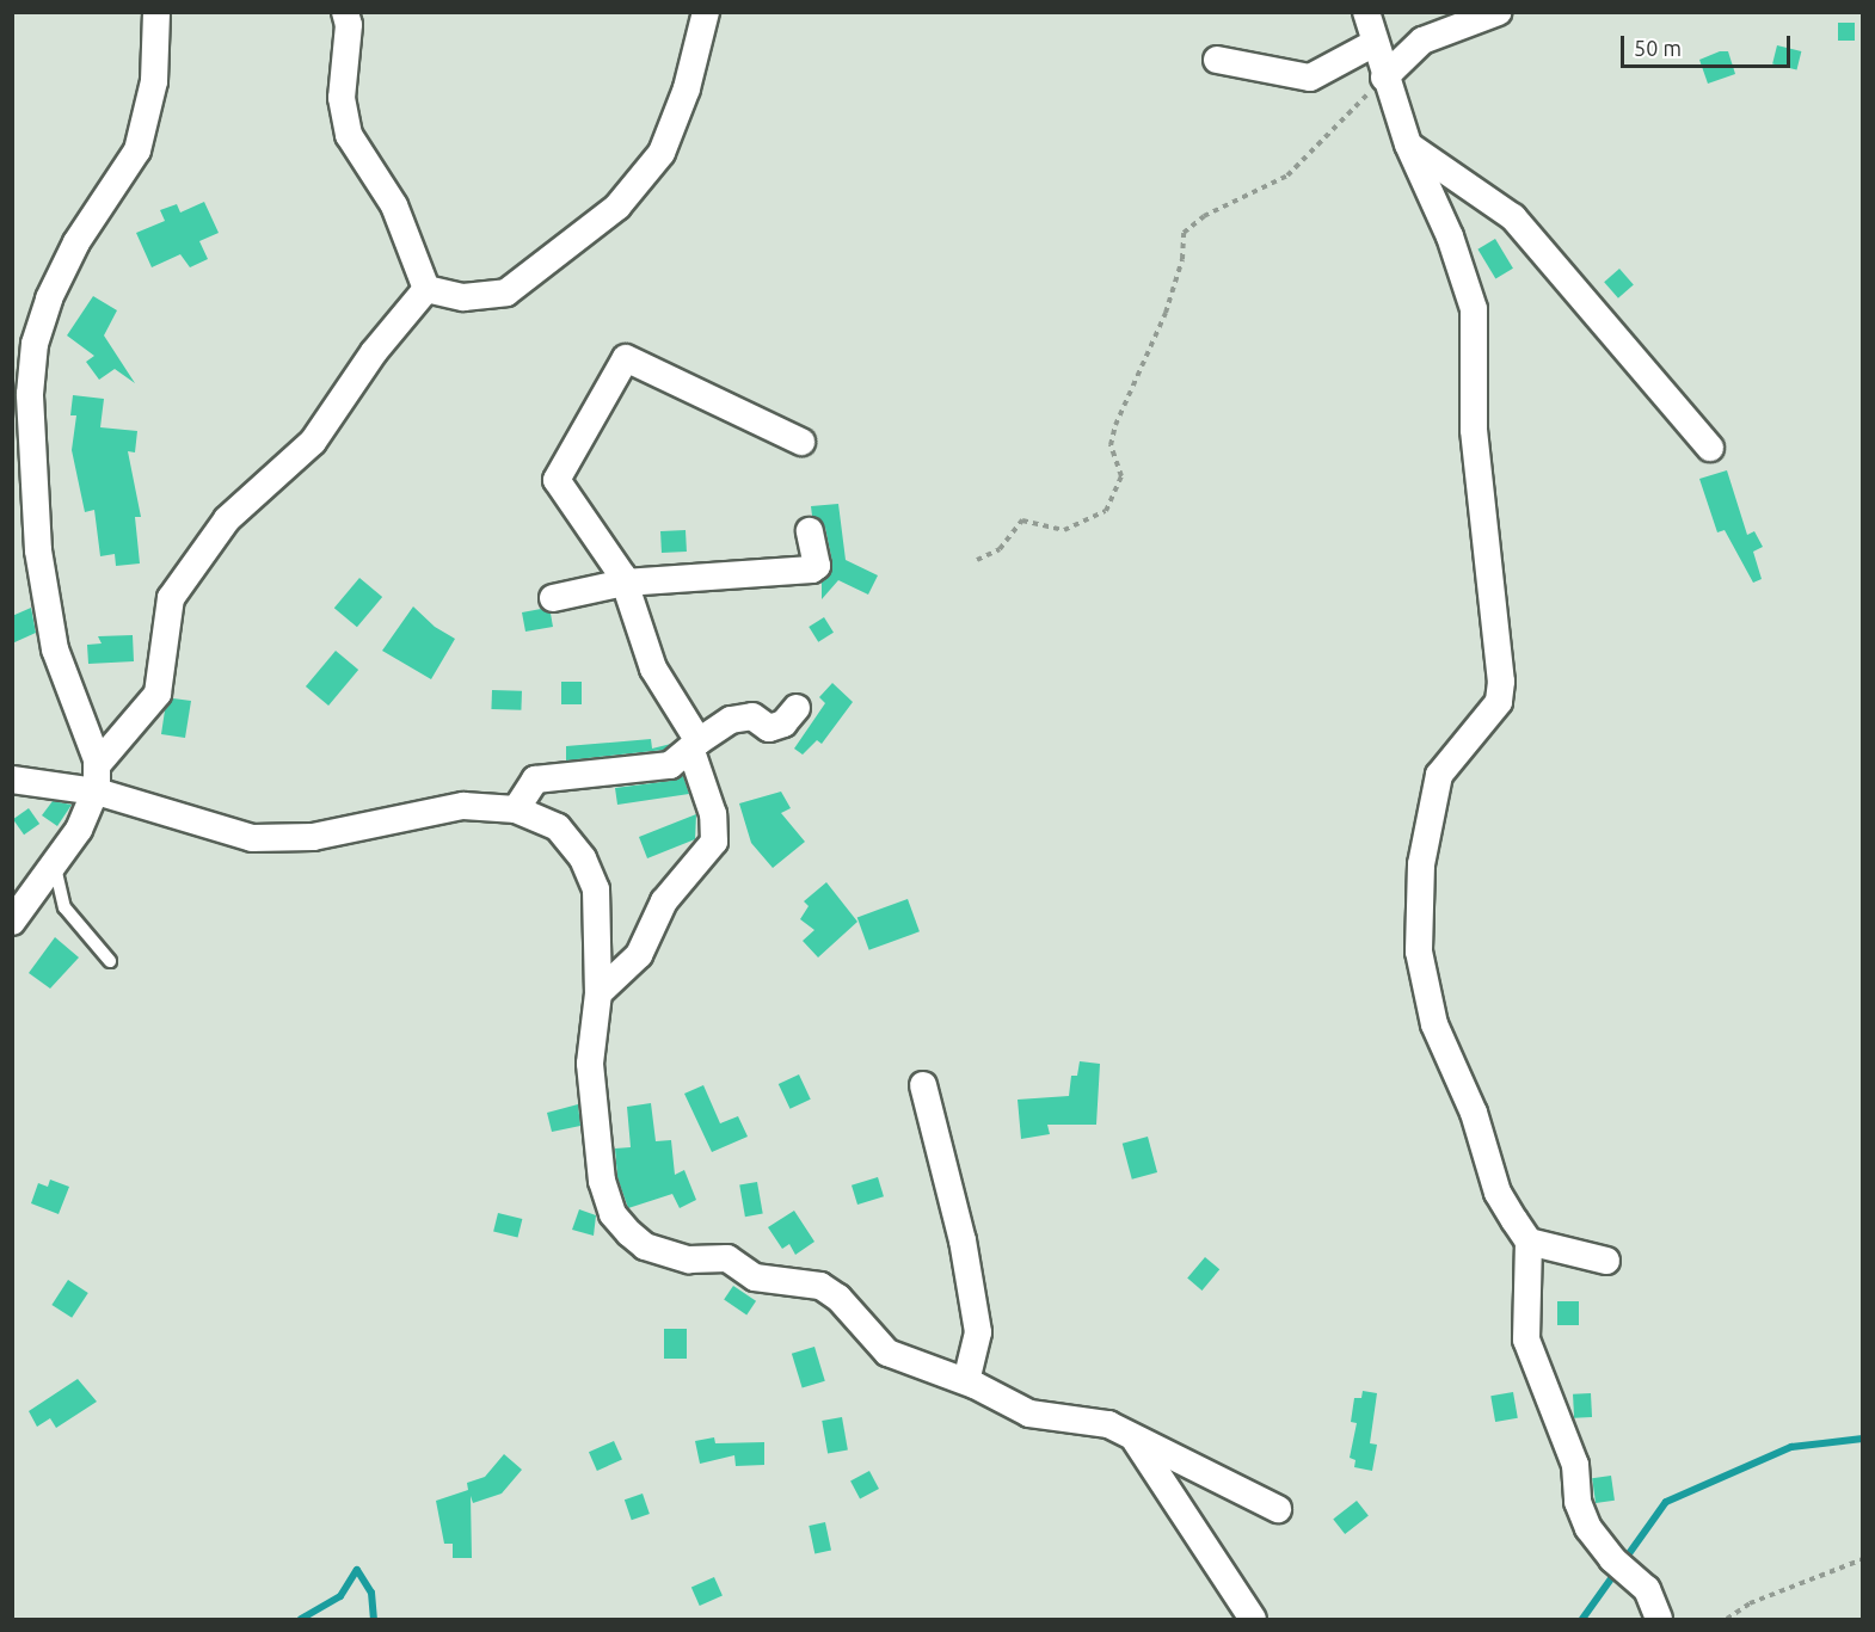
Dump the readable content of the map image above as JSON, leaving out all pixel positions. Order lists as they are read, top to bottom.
{
  "scale_bar": "50 m"
}
